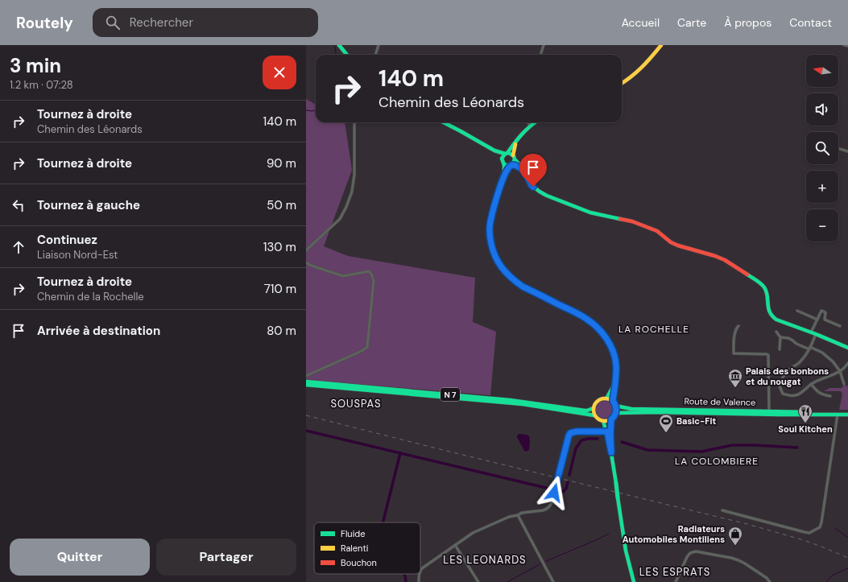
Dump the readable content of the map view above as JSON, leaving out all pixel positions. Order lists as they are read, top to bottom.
{
  "streets": {
    "main road": ["N 7", "Route de Valence"]
  },
  "crossings": [
    ["N 7", "Route de Valence"]
  ],
  "districts": [
    "LA ROCHELLE",
    "SOUSPAS",
    "LA COLOMBIERE",
    "LES LEONARDS",
    "LES ESPRATS"
  ],
  "places": {
    "museum": ["Palais des bonbons et du nougat"],
    "restaurant": ["Soul Kitchen"],
    "sports": ["Basic-Fit"],
    "shop": ["Radiateurs Automobiles Montiliens"]
  },
  "legend": ["Fluide", "Ralenti", "Bouchon"],
  "north": "left",
  "page": {
    "header": "Routely",
    "search": "Rechercher",
    "nav": [
      "Accueil",
      "Carte",
      "À propos",
      "Contact"
    ],
    "heading": ["3 min", "1.2 km · 07:28"],
    "map_buttons": ["+", "−"],
    "turn": ["140 m", "Chemin des Léonards"],
    "list": [
      {
        "name": "Tournez à droite",
        "note": "Chemin des Léonards",
        "value": "140 m"
      },
      {
        "name": "Tournez à droite",
        "value": "90 m"
      },
      {
        "name": "Tournez à gauche",
        "value": "50 m"
      },
      {
        "name": "Continuez",
        "note": "Liaison Nord-Est",
        "value": "130 m"
      },
      {
        "name": "Tournez à droite",
        "note": "Chemin de la Rochelle",
        "value": "710 m"
      },
      {
        "name": "Arrivée à destination",
        "value": "80 m"
      }
    ],
    "buttons": ["Quitter", "Partager"]
  }
}
